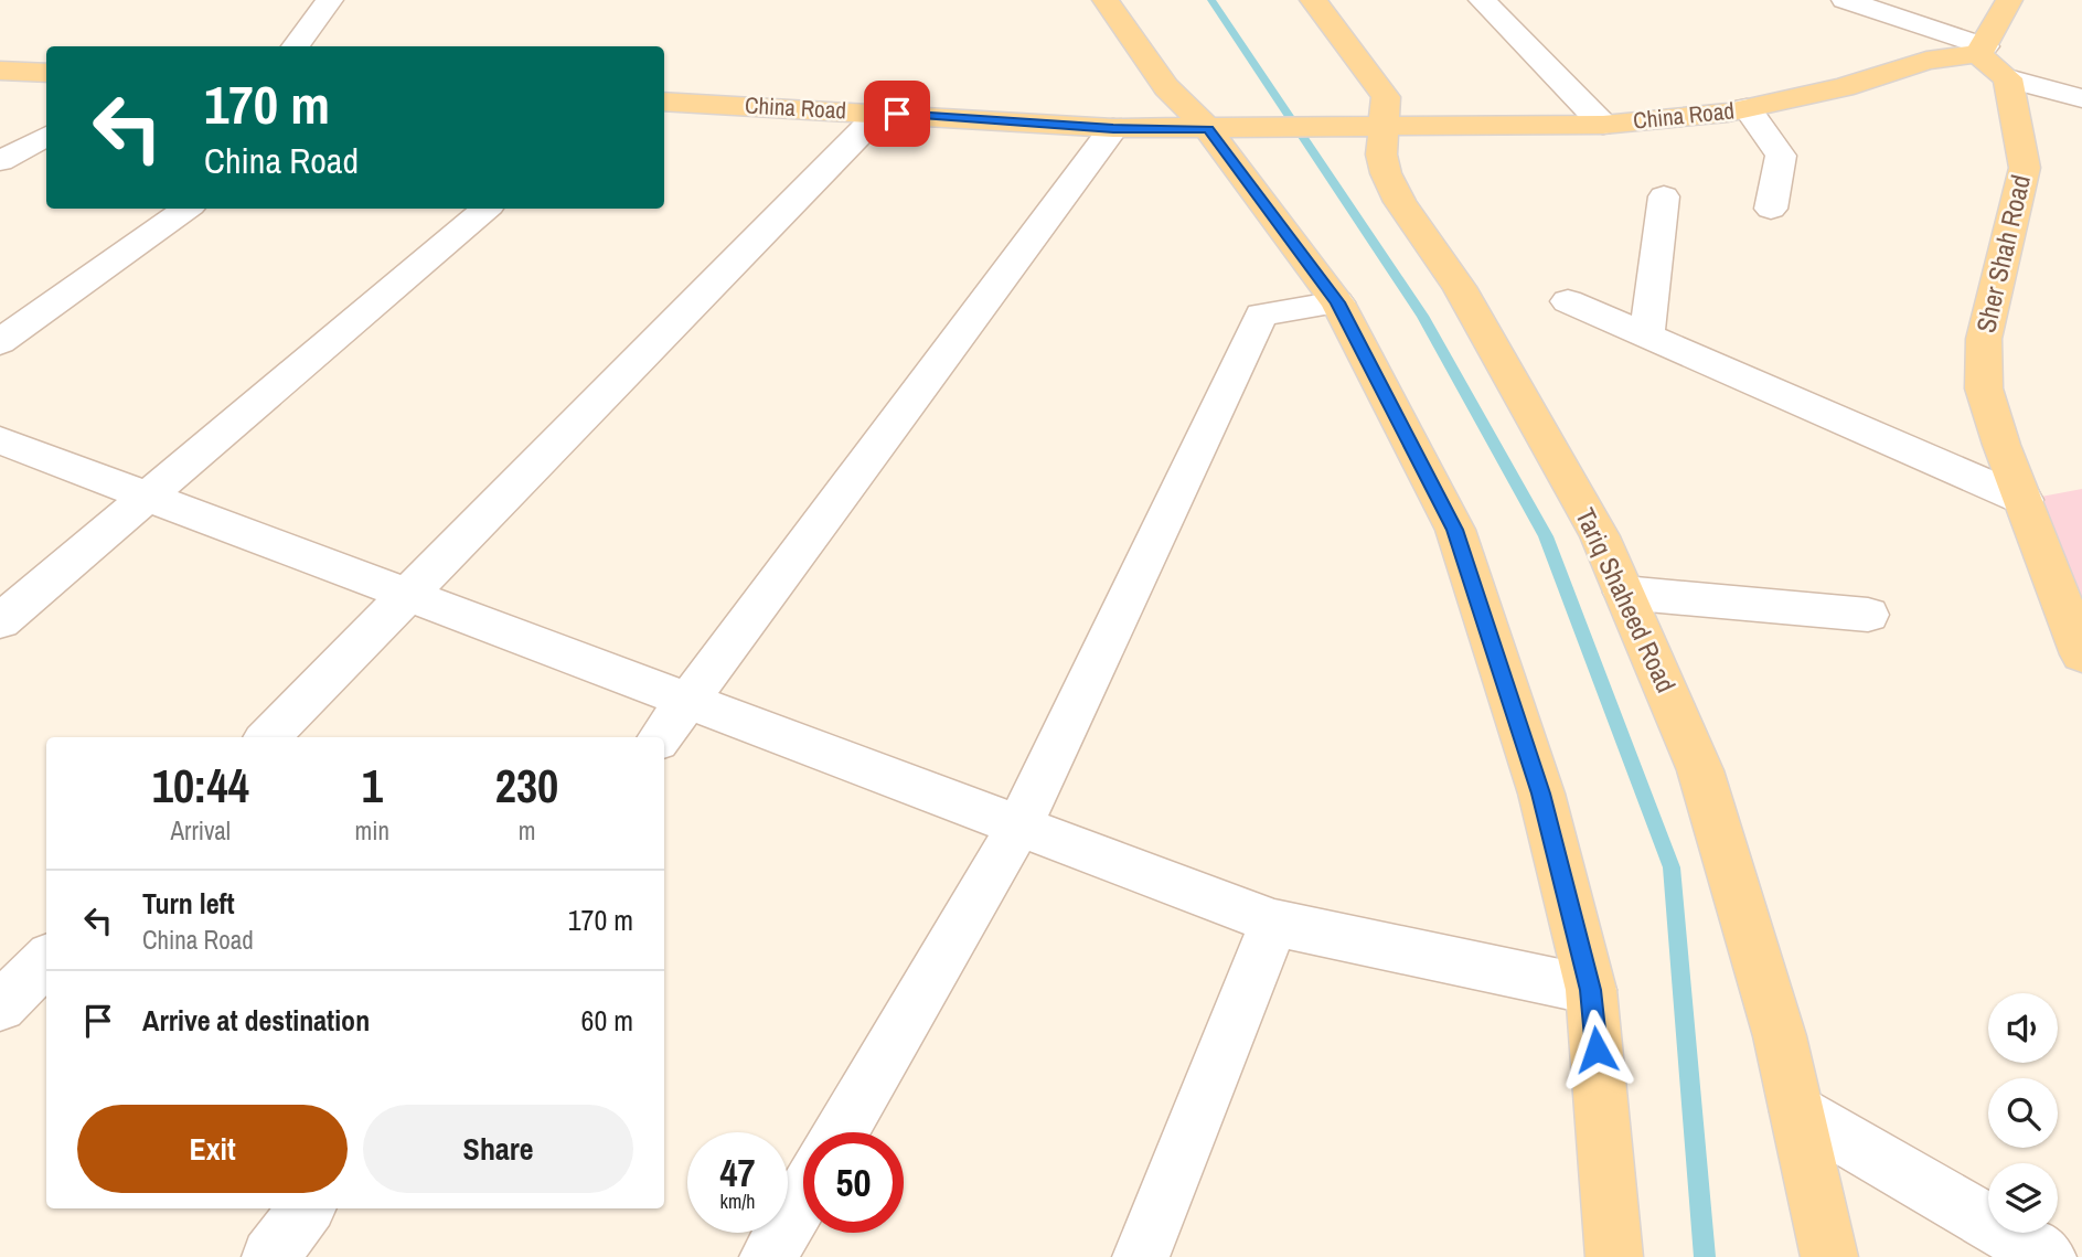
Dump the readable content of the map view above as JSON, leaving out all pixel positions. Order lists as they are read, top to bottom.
{
  "streets": {
    "main road": ["China Road", "Sher Shah Road", "Tariq Shaheed Road"]
  },
  "crossings": [
    ["China Road", "Tariq Shaheed Road"]
  ],
  "page": {
    "turn": ["170 m", "China Road"],
    "eta": [
      "10:44",
      "Arrival",
      "1",
      "min",
      "230",
      "m"
    ],
    "list": [
      {
        "name": "Turn left",
        "note": "China Road",
        "value": "170 m"
      },
      {
        "name": "Arrive at destination",
        "value": "60 m"
      }
    ],
    "buttons": ["Exit", "Share"],
    "speed": "47 km/h",
    "limit": "50"
  }
}
